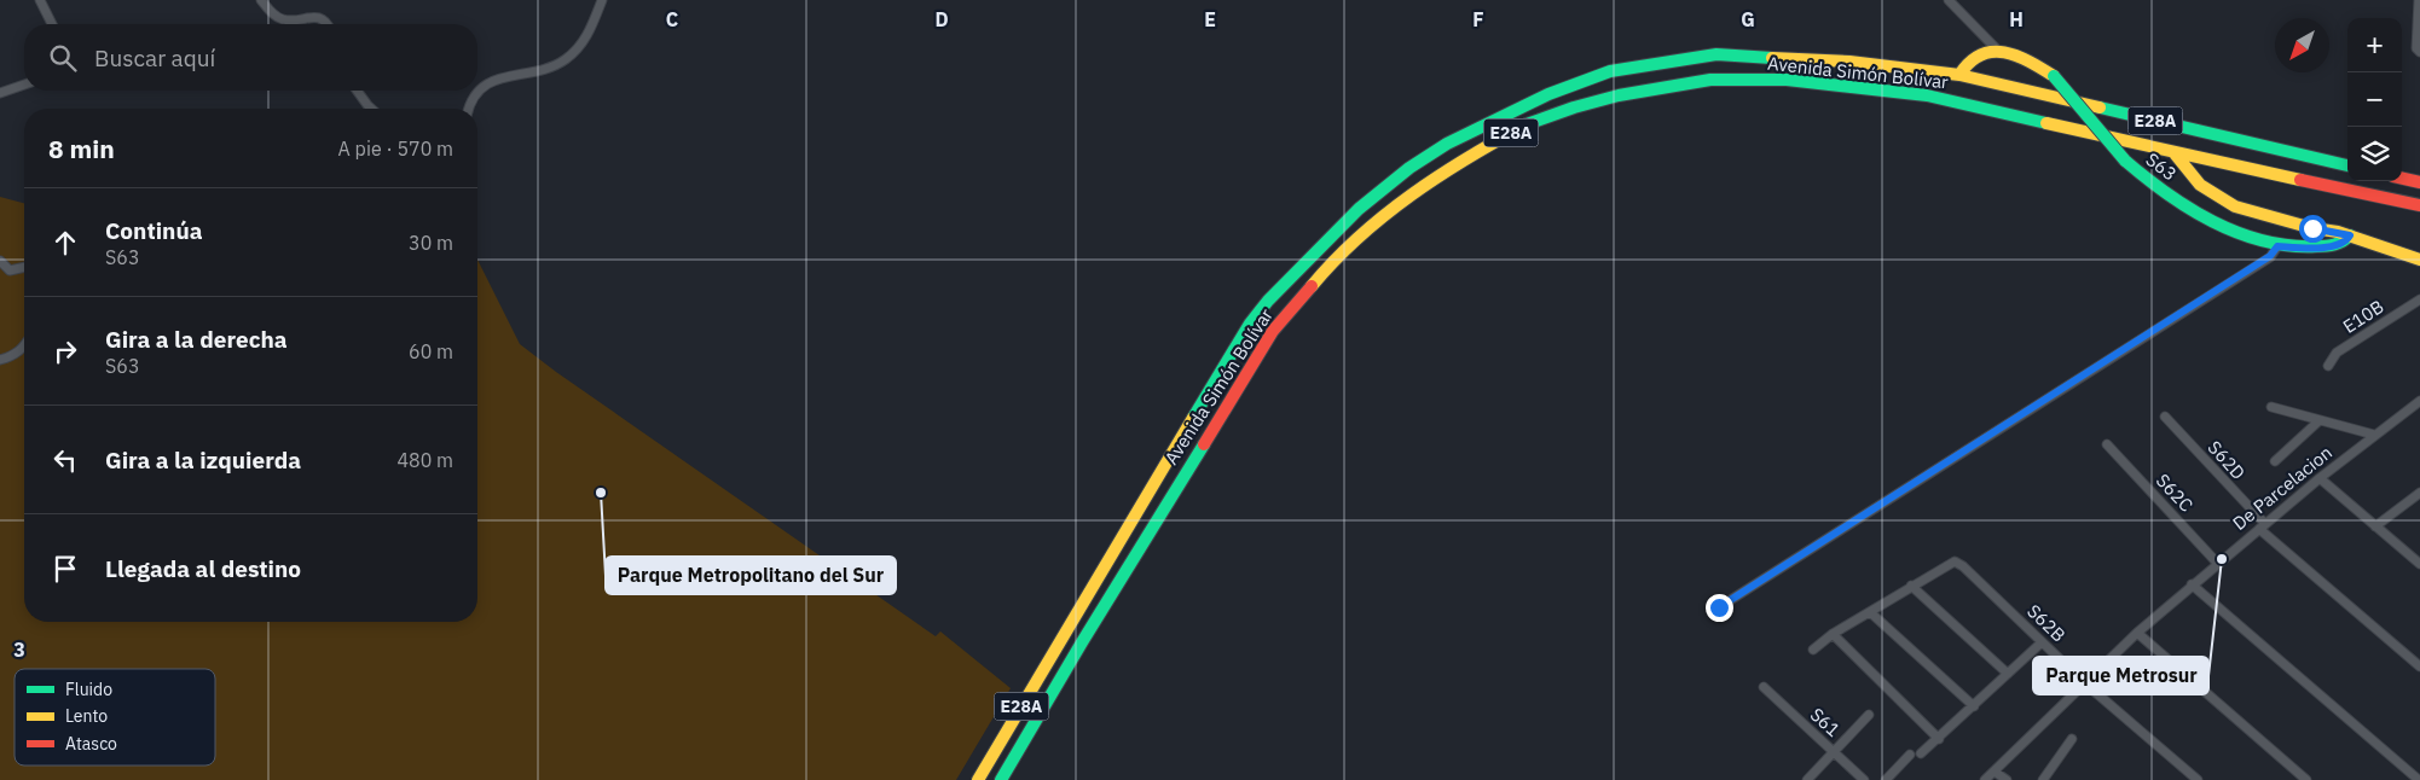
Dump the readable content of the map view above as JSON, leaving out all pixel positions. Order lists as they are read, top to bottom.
{
  "streets": {
    "main road": ["Avenida Simón Bolívar", "E28A", "S63"],
    "street": [
      "E10B",
      "S62D",
      "De Parcelacion",
      "S62C",
      "S62B",
      "S61"
    ]
  },
  "crossings": [
    ["Avenida Simón Bolívar", "S63"],
    ["S62D", "De Parcelacion"],
    ["De Parcelacion", "S62C"],
    ["De Parcelacion", "S62B"]
  ],
  "places": ["Parque Metropolitano del Sur", "Parque Metrosur"],
  "legend": ["Fluido", "Lento", "Atasco"],
  "north": "bottom left",
  "page": {
    "map_buttons": ["+", "−"],
    "search": "Buscar aquí",
    "heading": ["8 min", "A pie · 570 m"],
    "list": [
      ["Continúa", "S63", "30 m"],
      ["Gira a la derecha", "S63", "60 m"],
      ["Gira a la izquierda", "480 m"],
      "Llegada al destino"
    ]
  },
  "grid": {
    "columns": [
      "C",
      "D",
      "E",
      "F",
      "G",
      "H"
    ],
    "rows": ["3"]
  }
}
